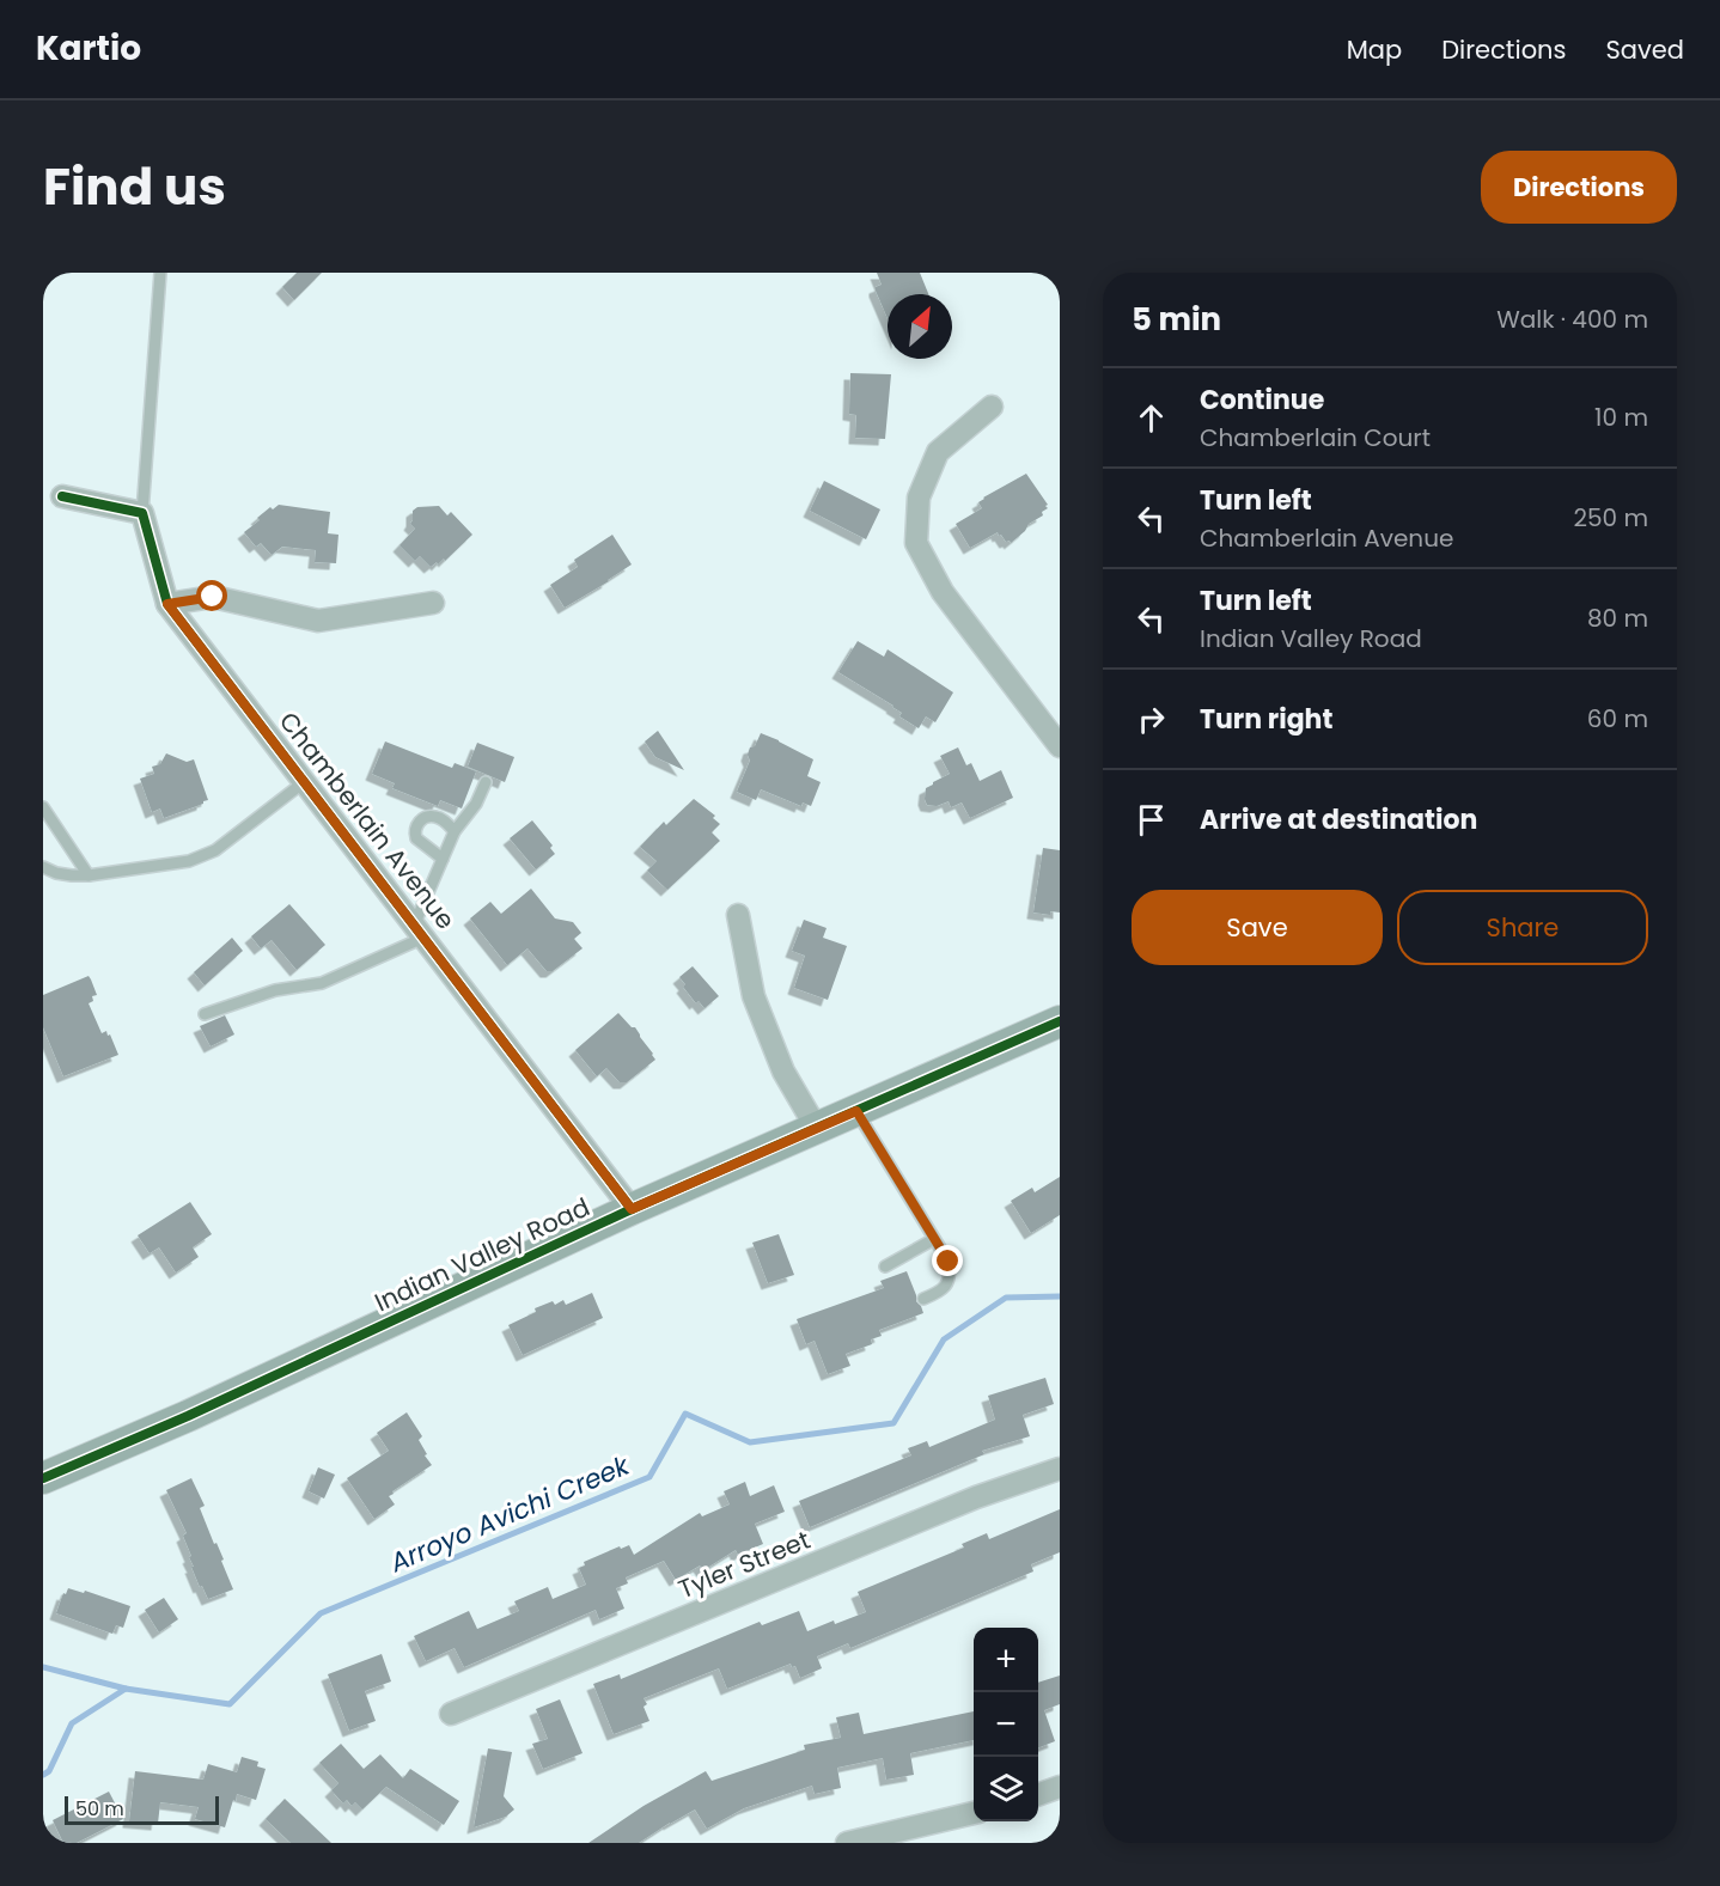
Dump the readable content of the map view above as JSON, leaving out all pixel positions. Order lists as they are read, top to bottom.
{
  "streets": {
    "street": ["Chamberlain Avenue", "Indian Valley Road", "Tyler Street"]
  },
  "crossings": [
    ["Chamberlain Avenue", "Indian Valley Road"]
  ],
  "water": ["Arroyo Avichi Creek"],
  "scale_bar": "50 m",
  "north": "top right",
  "page": {
    "header": "Kartio",
    "nav": ["Map", "Directions", "Saved"],
    "title": "Find us",
    "buttons": [
      "Directions",
      ["Save", "Share"]
    ],
    "heading": ["5 min", "Walk · 400 m"],
    "list": [
      ["Continue", "Chamberlain Court", "10 m"],
      ["Turn left", "Chamberlain Avenue", "250 m"],
      ["Turn left", "Indian Valley Road", "80 m"],
      ["Turn right", "60 m"],
      "Arrive at destination"
    ],
    "map_buttons": ["+", "−"],
    "scale": "50 m"
  }
}
